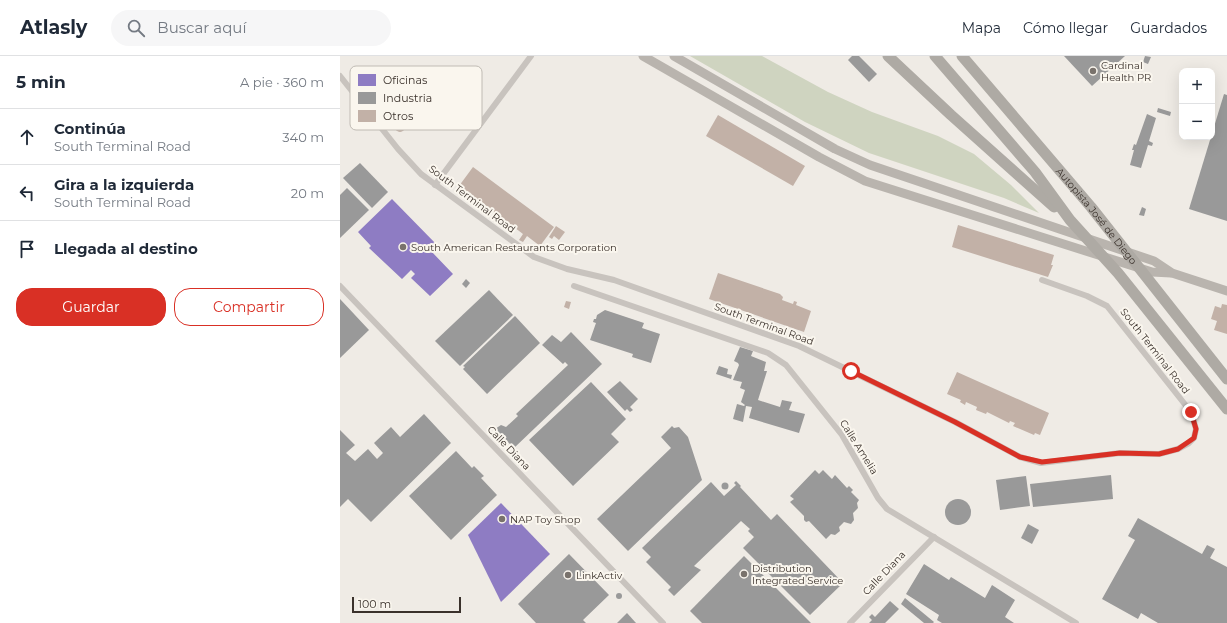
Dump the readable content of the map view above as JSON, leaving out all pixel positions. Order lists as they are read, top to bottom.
{
  "streets": {
    "highway": ["Autopista José de Diego"],
    "street": ["South Terminal Road", "Calle Amelia", "Calle Diana"]
  },
  "crossings": [
    ["Calle Amelia", "Calle Diana"]
  ],
  "places": [
    "Cardinal Health PR",
    "South American Restaurants Corporation",
    "NAP Toy Shop",
    "Distribution Integrated Service",
    "LinkActiv"
  ],
  "legend": ["Oficinas", "Industria", "Otros"],
  "scale_bar": "100 m",
  "page": {
    "header": "Atlasly",
    "search": "Buscar aquí",
    "nav": ["Mapa", "Cómo llegar", "Guardados"],
    "heading": ["5 min", "A pie · 360 m"],
    "map_buttons": ["+", "−"],
    "list": [
      ["Continúa", "South Terminal Road", "340 m"],
      ["Gira a la izquierda", "South Terminal Road", "20 m"],
      "Llegada al destino"
    ],
    "buttons": ["Guardar", "Compartir"],
    "scale": "100 m"
  }
}
